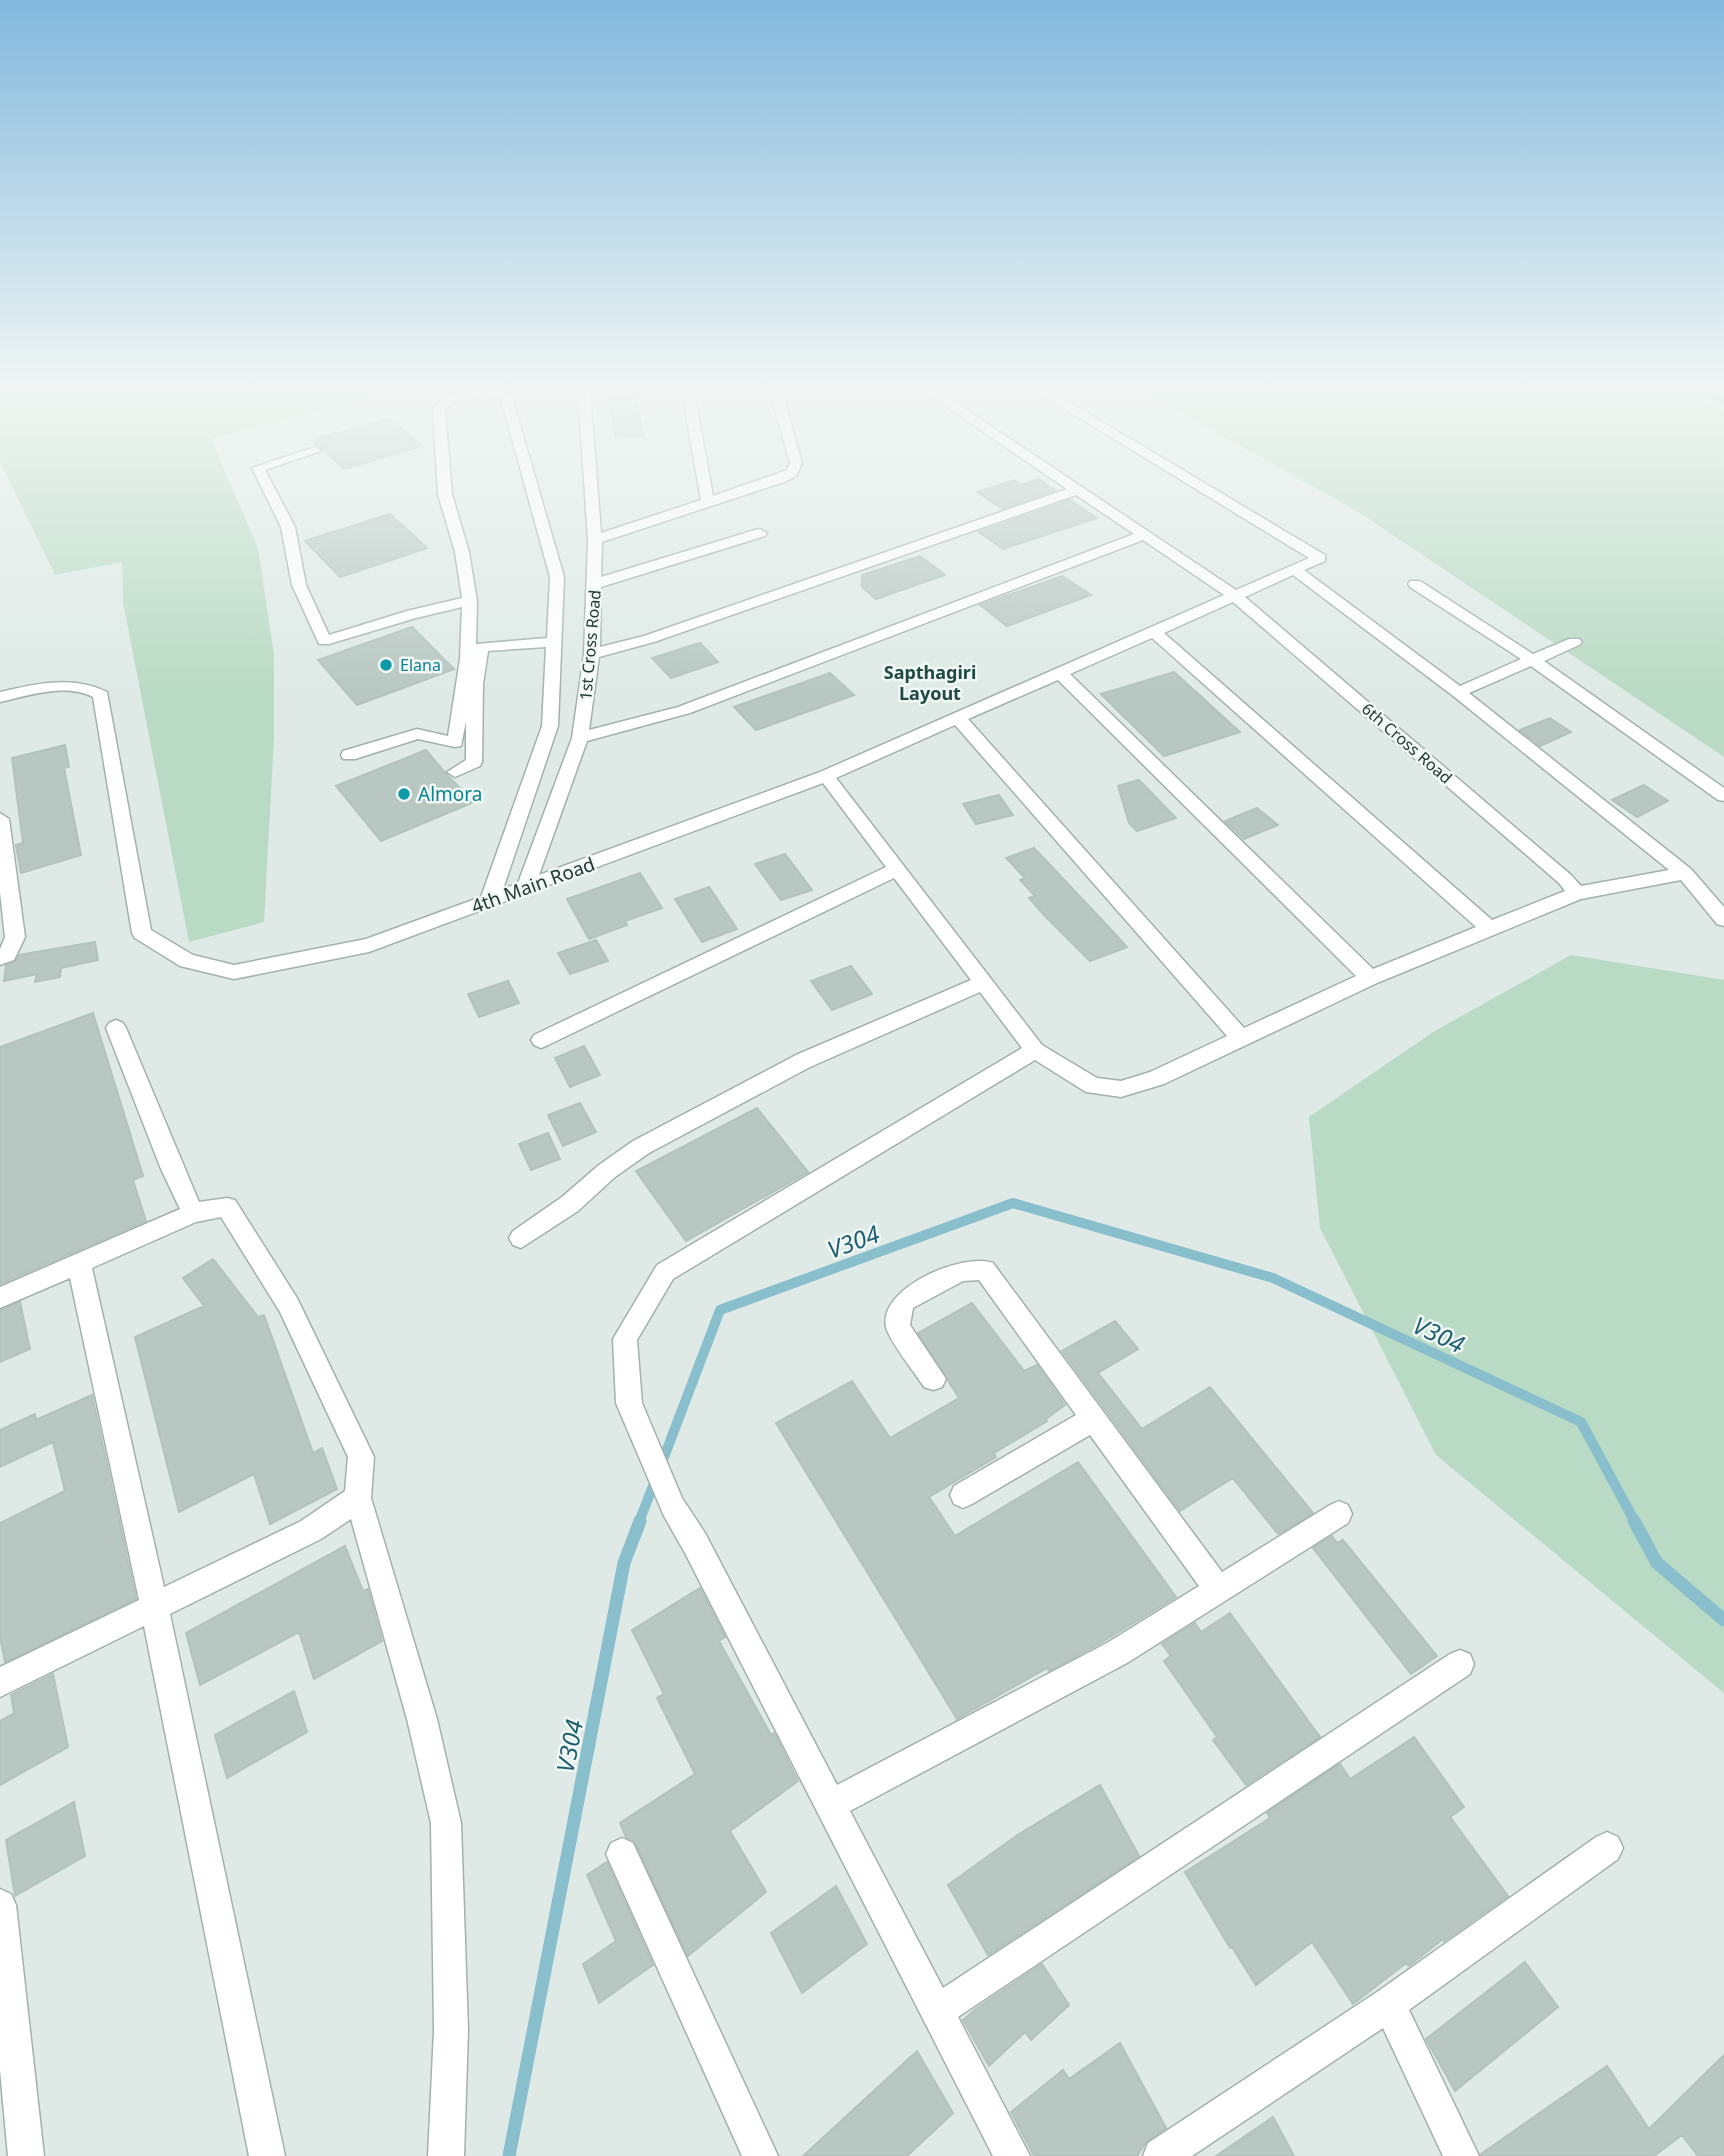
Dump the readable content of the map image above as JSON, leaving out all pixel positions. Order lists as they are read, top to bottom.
{
  "streets": {
    "street": ["1st Cross Road", "6th Cross Road", "4th Main Road"]
  },
  "crossings": [
    ["1st Cross Road", "4th Main Road"],
    ["6th Cross Road", "4th Main Road"]
  ],
  "districts": ["Sapthagiri Layout"],
  "water": ["V304"],
  "places": ["Elana", "Almora"]
}
